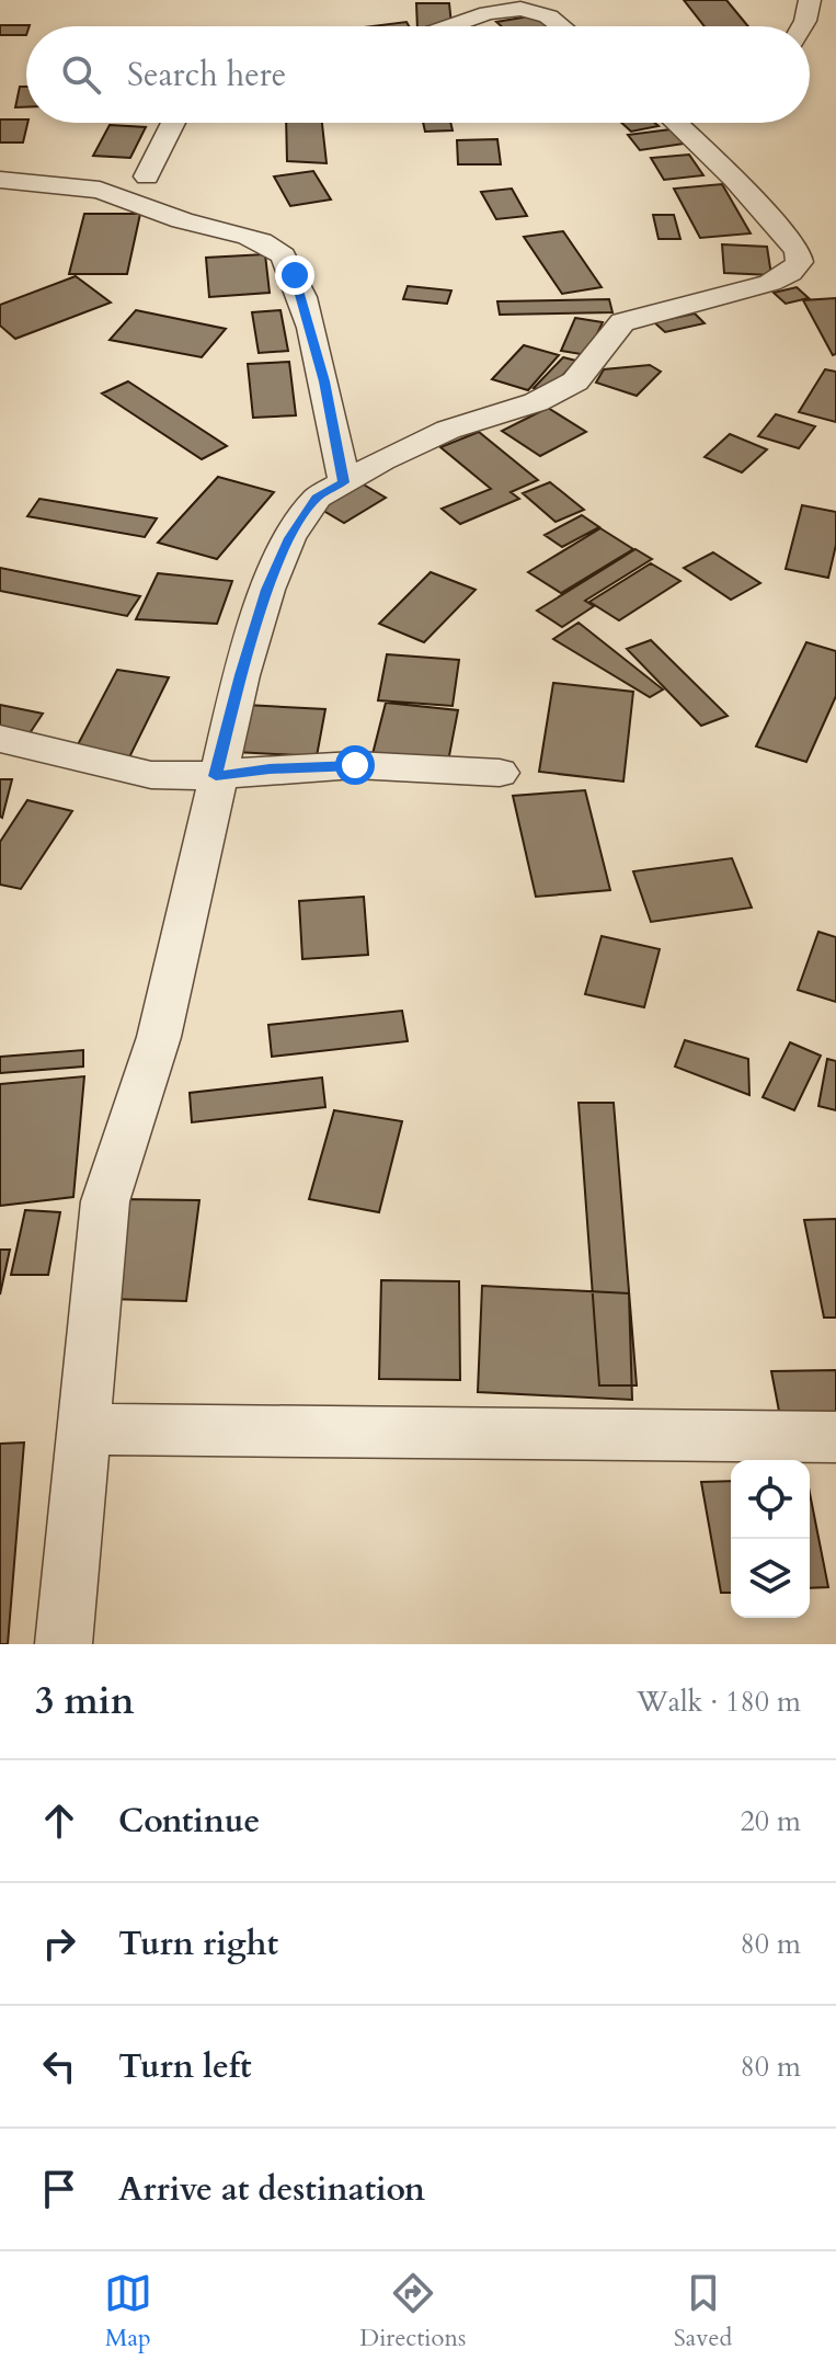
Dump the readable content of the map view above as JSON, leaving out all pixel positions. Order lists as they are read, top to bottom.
{
  "page": {
    "search": "Search here",
    "heading": ["3 min", "Walk · 180 m"],
    "list": [
      ["Continue", "20 m"],
      ["Turn right", "80 m"],
      ["Turn left", "80 m"],
      "Arrive at destination"
    ],
    "nav": ["Map", "Directions", "Saved"]
  }
}
